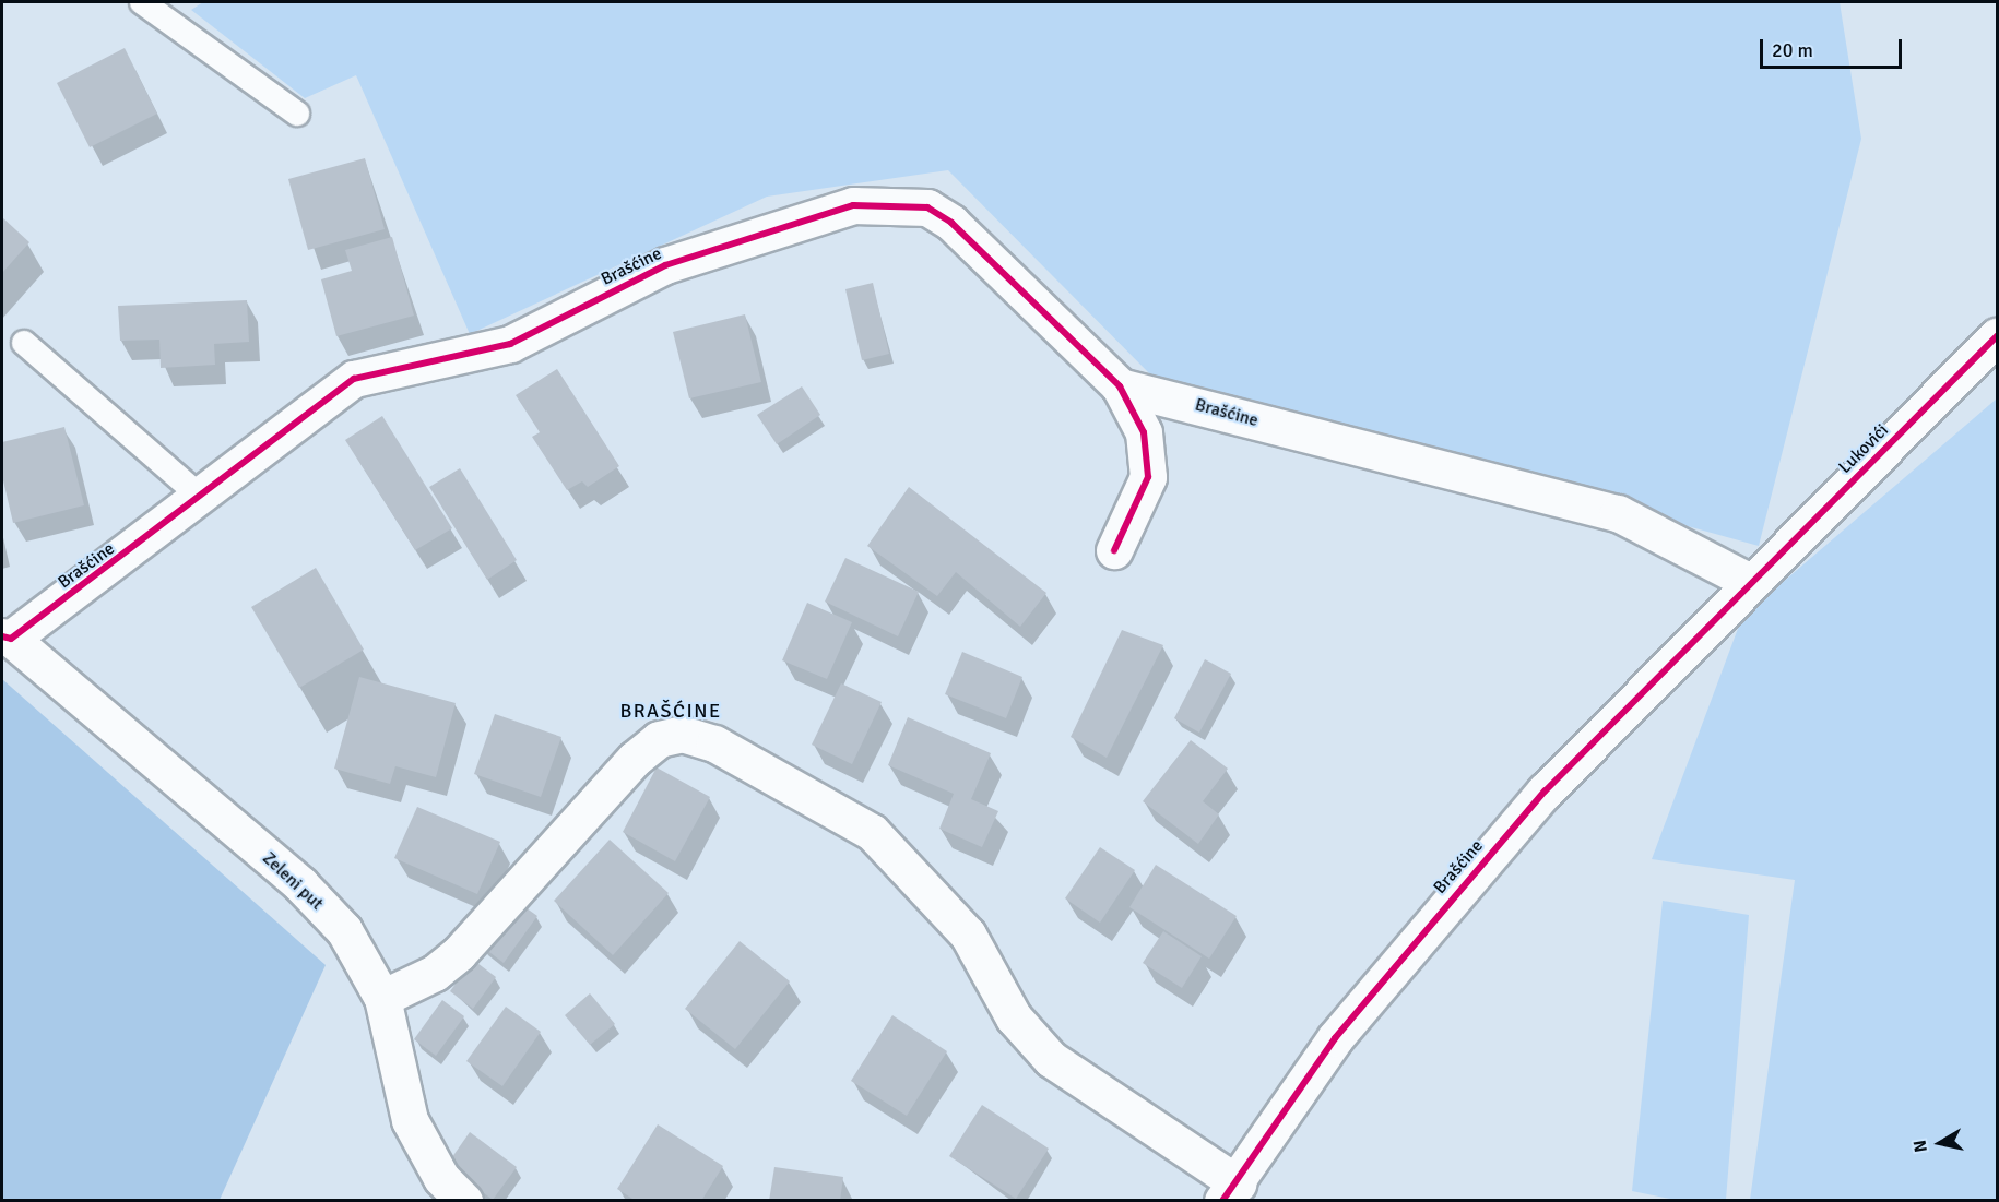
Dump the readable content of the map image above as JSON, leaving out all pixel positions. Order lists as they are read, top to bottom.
{
  "streets": {
    "street": ["Brašćine", "Lukovići", "Zeleni put"]
  },
  "crossings": [
    ["Brašćine", "Lukovići"],
    ["Brašćine", "Zeleni put"]
  ],
  "districts": ["BRAŠĆINE"],
  "scale_bar": "20 m",
  "north": "left"
}
